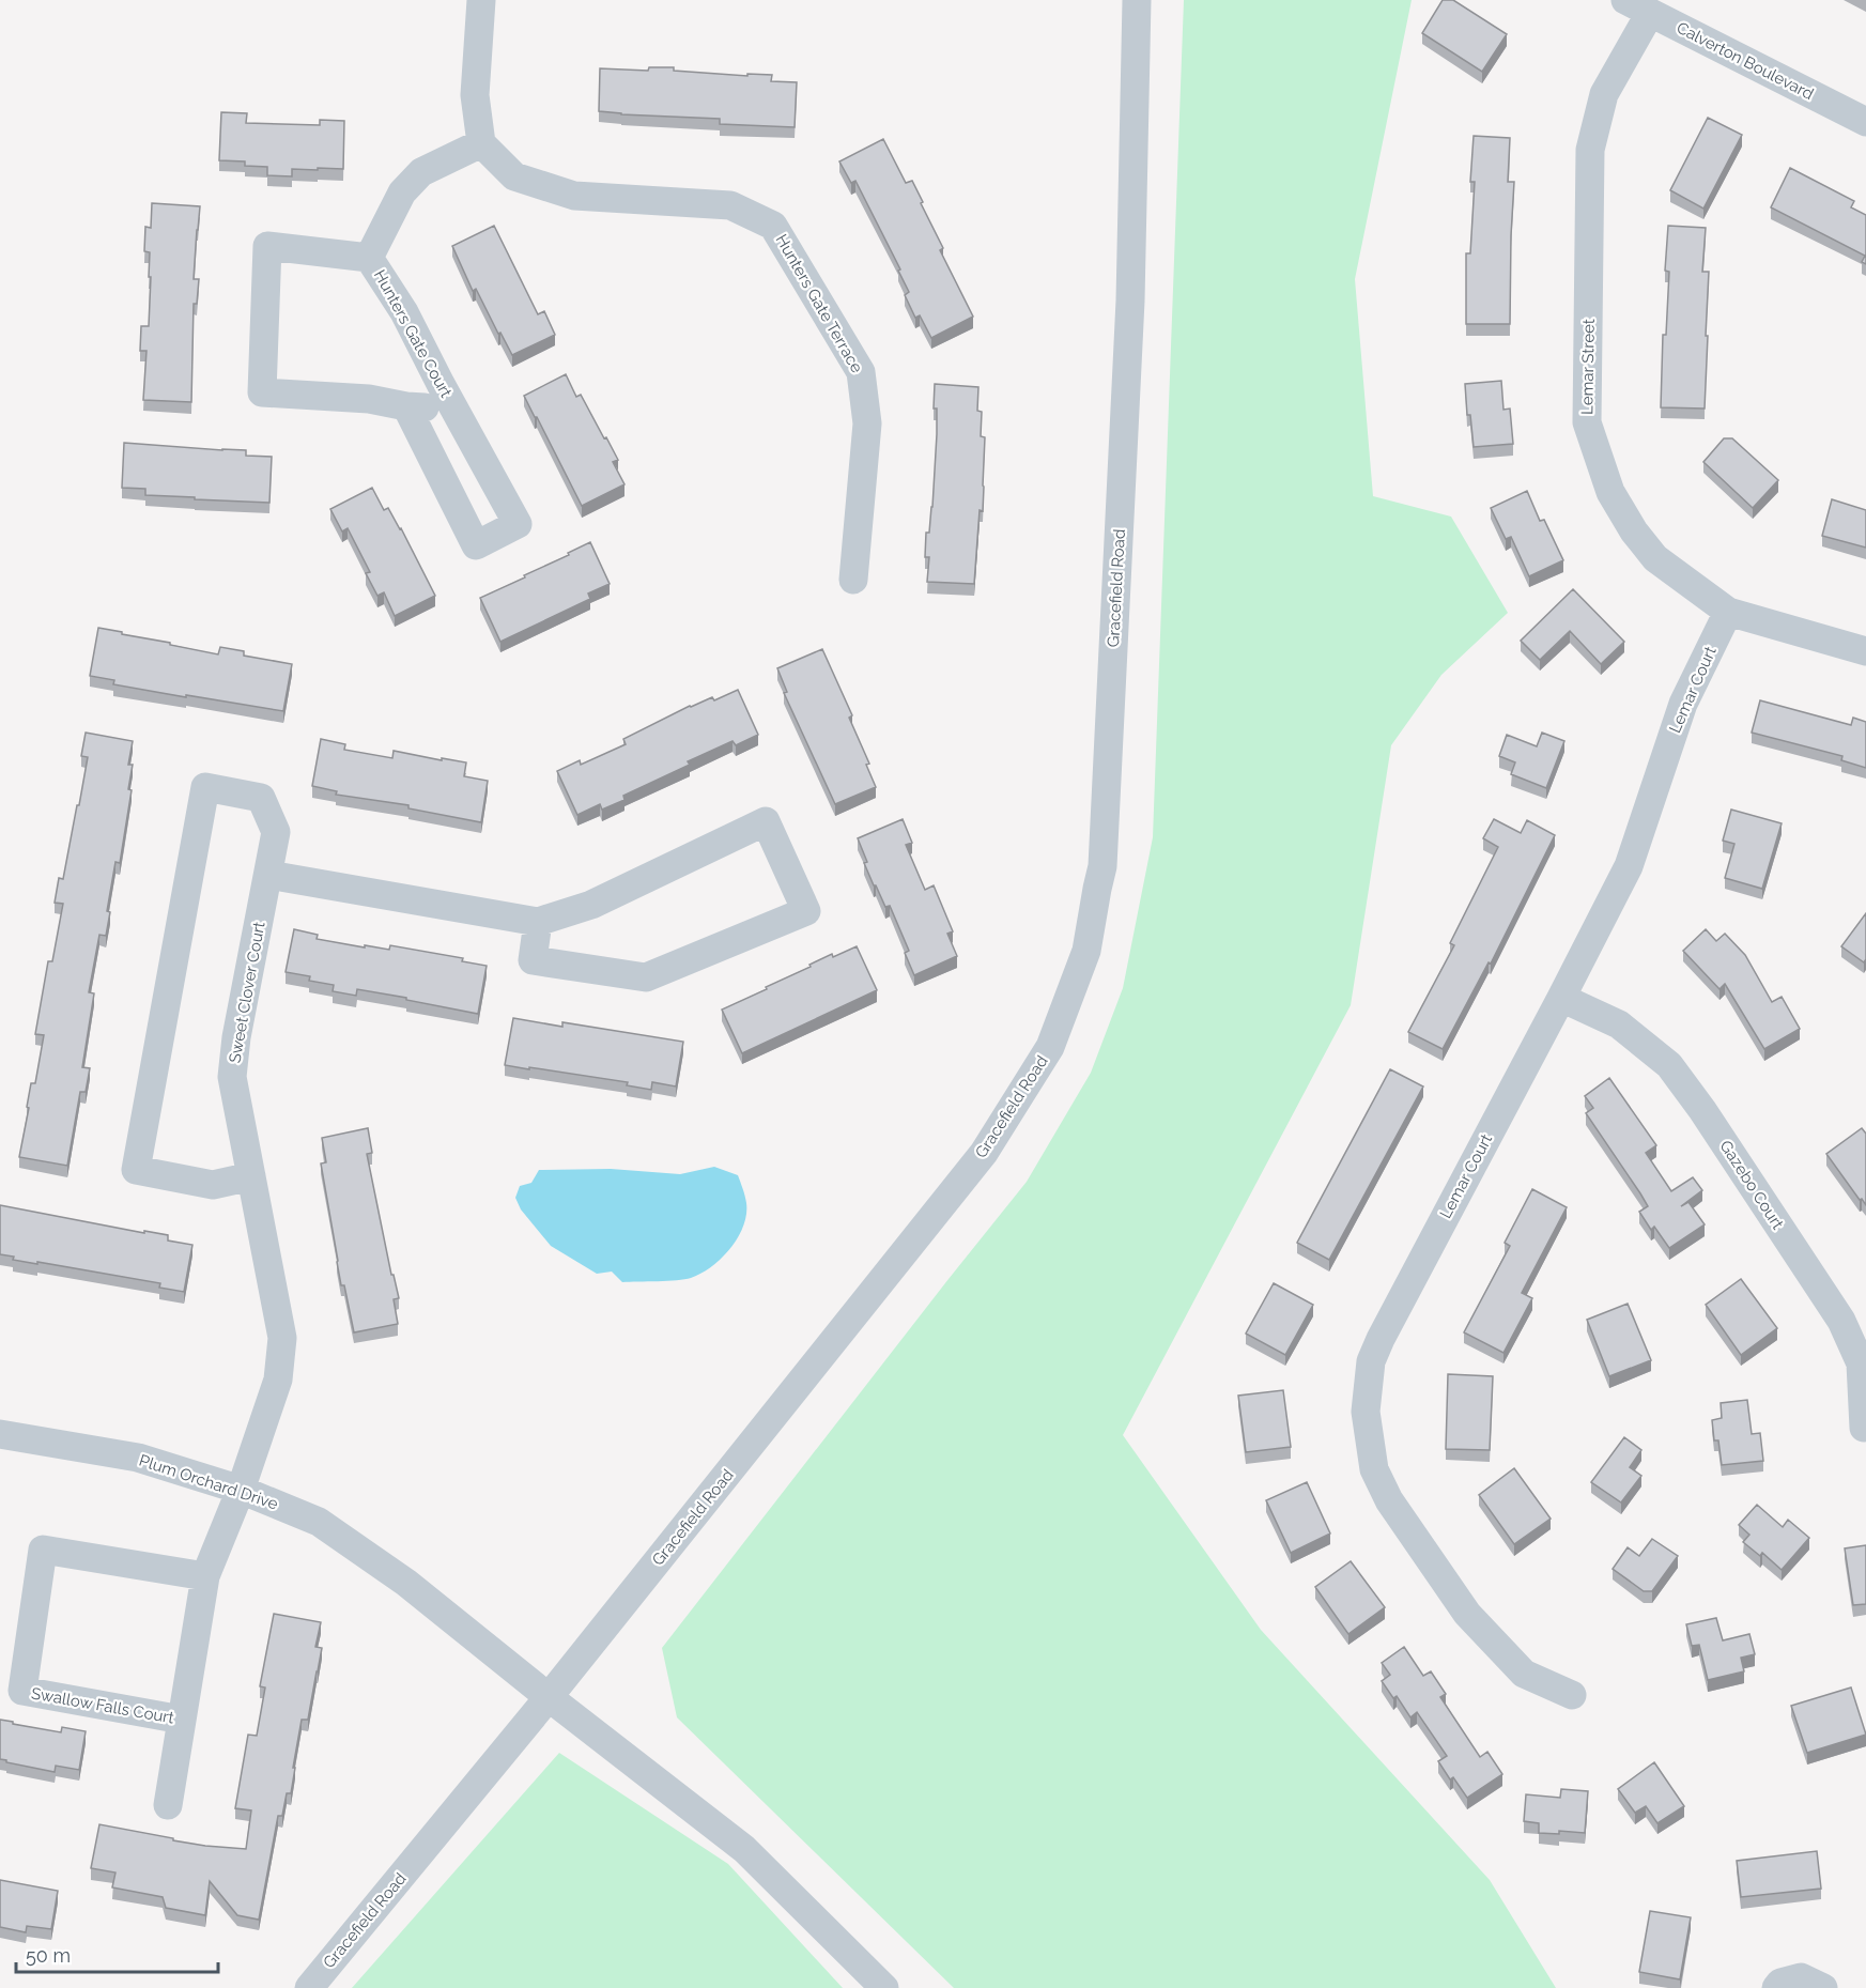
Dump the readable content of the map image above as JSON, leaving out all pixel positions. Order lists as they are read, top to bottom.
{
  "streets": {
    "street": [
      "Calverton Boulevard",
      "Hunters Gate Terrace",
      "Hunters Gate Court",
      "Lemar Street",
      "Gracefield Road",
      "Lemar Court",
      "Sweet Clover Court",
      "Gazebo Court",
      "Plum Orchard Drive",
      "Swallow Falls Court"
    ]
  },
  "crossings": [
    ["Calverton Boulevard", "Lemar Street"],
    ["Hunters Gate Terrace", "Hunters Gate Court"],
    ["Lemar Street", "Lemar Court"],
    ["Gracefield Road", "Plum Orchard Drive"],
    ["Lemar Court", "Gazebo Court"],
    ["Sweet Clover Court", "Plum Orchard Drive"],
    ["Sweet Clover Court", "Swallow Falls Court"],
    ["Plum Orchard Drive", "Swallow Falls Court"]
  ],
  "scale_bar": "50 m"
}
